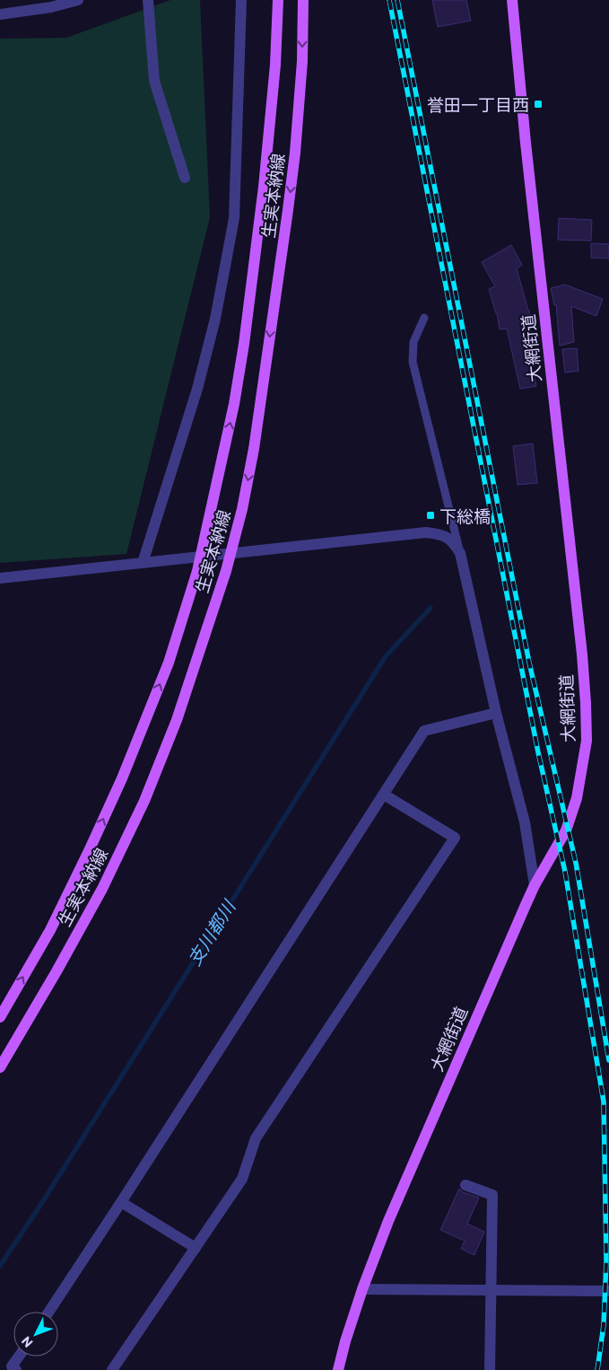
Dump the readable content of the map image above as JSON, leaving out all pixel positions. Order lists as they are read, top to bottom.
{
  "streets": {
    "main road": ["生実本納線", "大網街道"]
  },
  "water": ["支川都川"],
  "places": {
    "transit": ["誉田一丁目西", "下総橋"]
  },
  "north": "bottom left"
}
